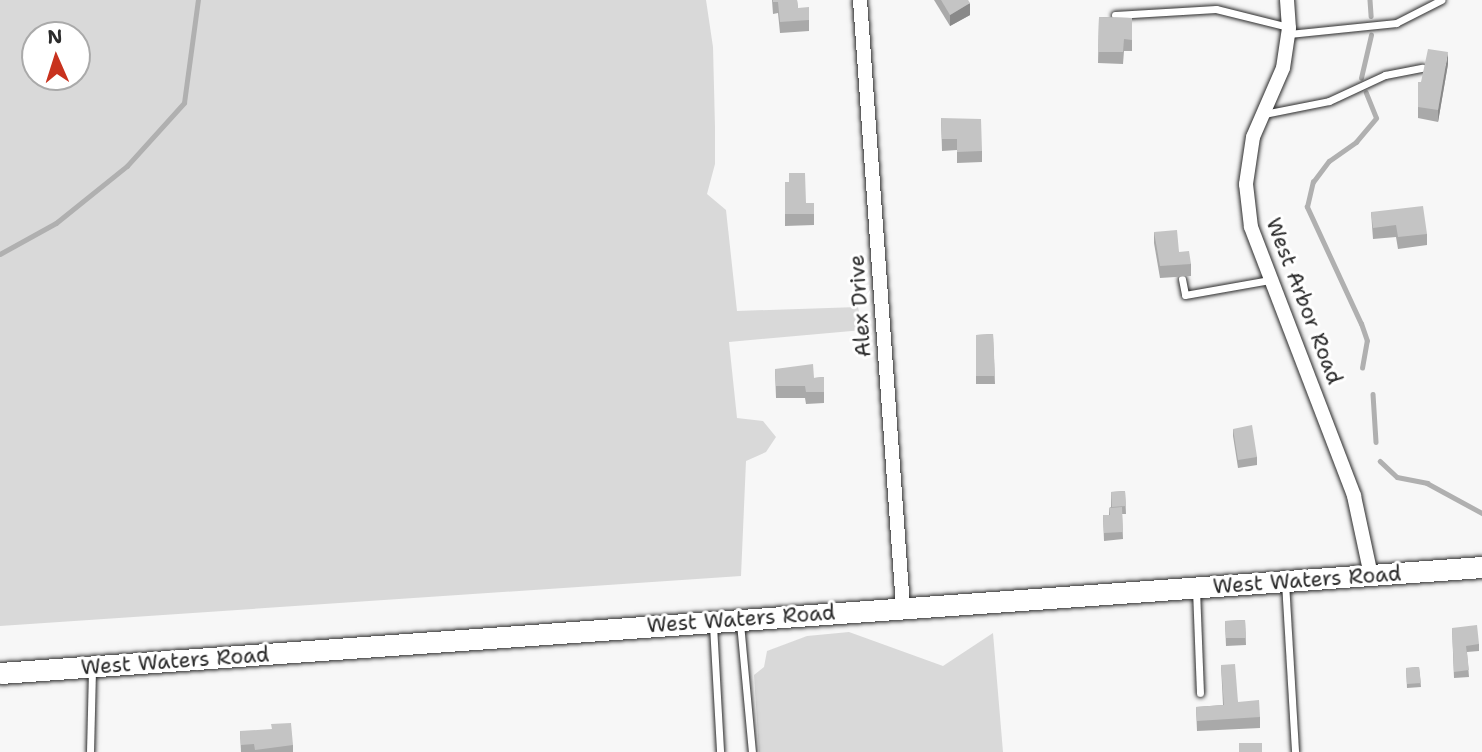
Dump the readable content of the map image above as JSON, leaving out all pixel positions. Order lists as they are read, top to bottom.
{
  "streets": {
    "street": ["West Arbor Road", "Alex Drive", "West Waters Road"]
  },
  "crossings": [
    ["West Arbor Road", "West Waters Road"],
    ["Alex Drive", "West Waters Road"]
  ],
  "north": "top"
}
